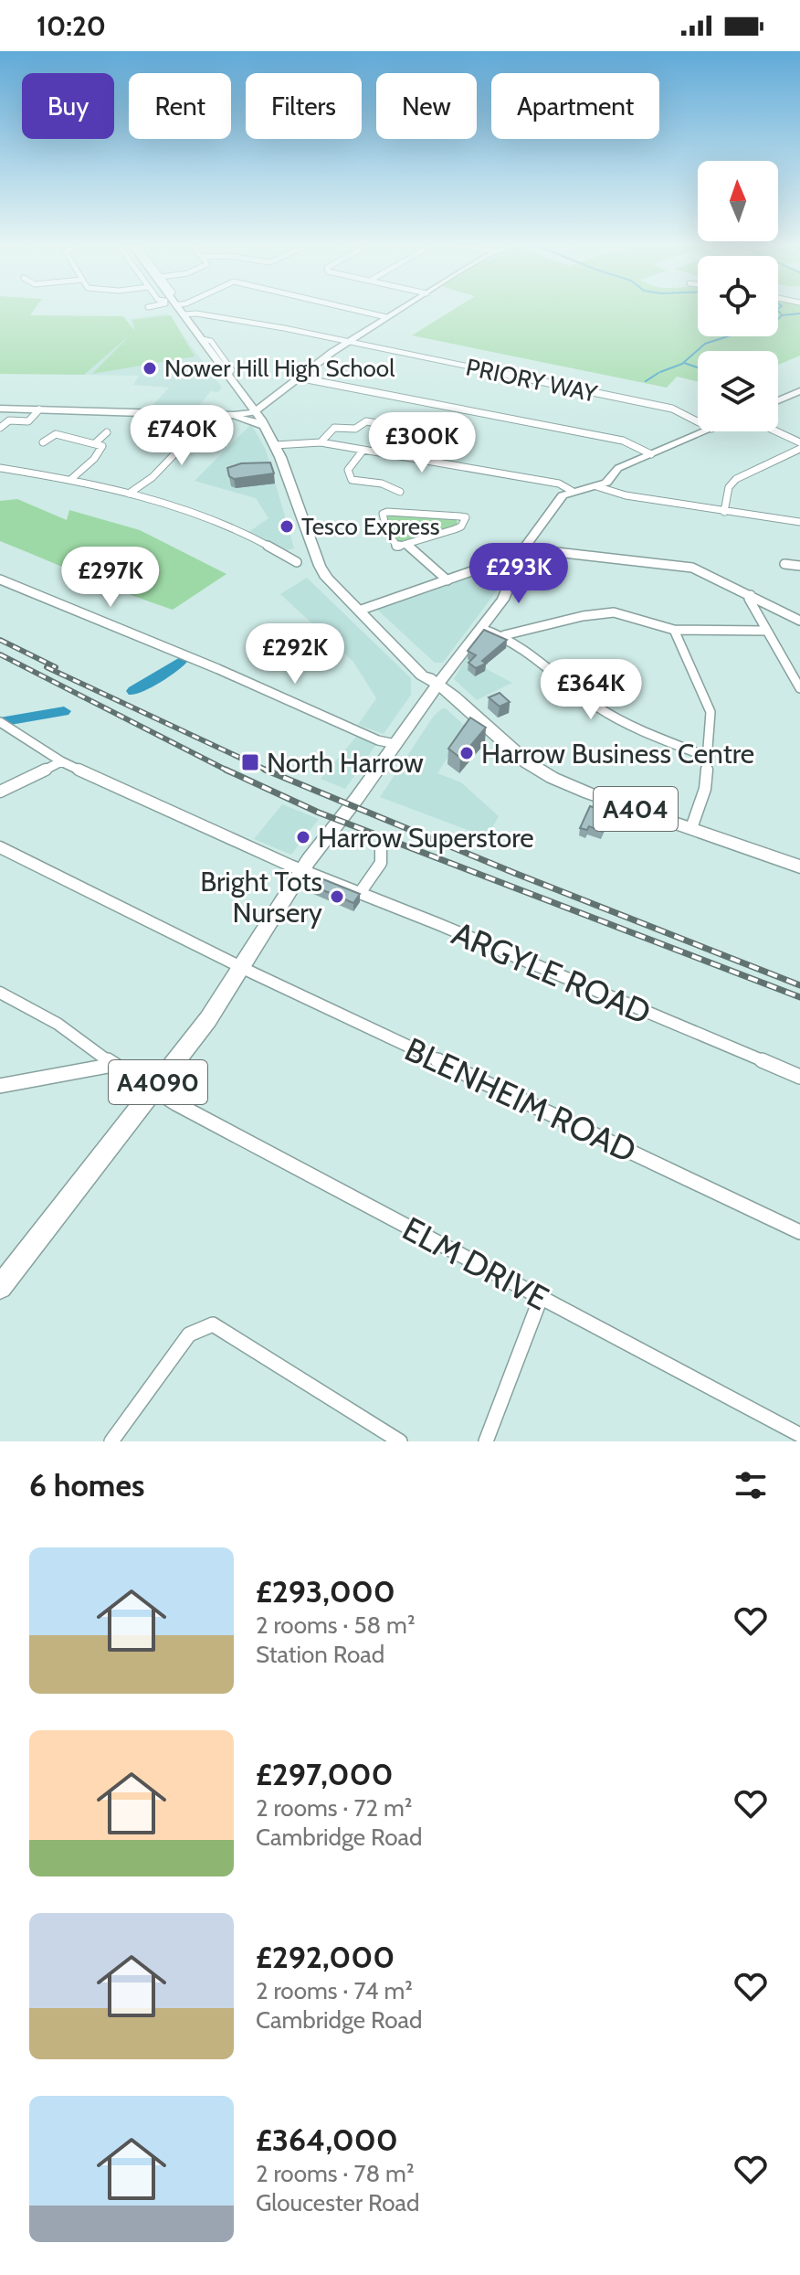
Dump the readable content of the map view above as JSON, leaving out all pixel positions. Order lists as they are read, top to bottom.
{
  "streets": {
    "main road": ["A404", "A4090"],
    "street": [
      "PRIORY WAY",
      "ARGYLE ROAD",
      "BLENHEIM ROAD",
      "ELM DRIVE"
    ]
  },
  "crossings": [
    ["PRIORY WAY", "A404"],
    ["A404", "A4090"],
    ["ARGYLE ROAD", "A4090"],
    ["A4090", "BLENHEIM ROAD"],
    ["A4090", "ELM DRIVE"]
  ],
  "places": {
    "other": [
      "Nower Hill High School",
      "Tesco Express",
      "Harrow Business Centre",
      "Harrow Superstore",
      "Bright Tots Nursery"
    ],
    "transit": ["North Harrow"]
  },
  "north": "top",
  "page": {
    "status": "10:20",
    "chip": [
      "Buy",
      "Rent",
      "Filters",
      "New",
      "Apartment"
    ],
    "price": [
      "£740K",
      "£300K",
      "£293K",
      "£297K",
      "£292K",
      "£364K"
    ],
    "heading": "6 homes",
    "list": [
      {
        "name": "£293,000",
        "note": "2 rooms · 58 m² · Station Road"
      },
      {
        "name": "£297,000",
        "note": "2 rooms · 72 m² · Cambridge Road"
      },
      {
        "name": "£292,000",
        "note": "2 rooms · 74 m² · Cambridge Road"
      },
      {
        "name": "£364,000",
        "note": "2 rooms · 78 m² · Gloucester Road"
      }
    ]
  }
}
